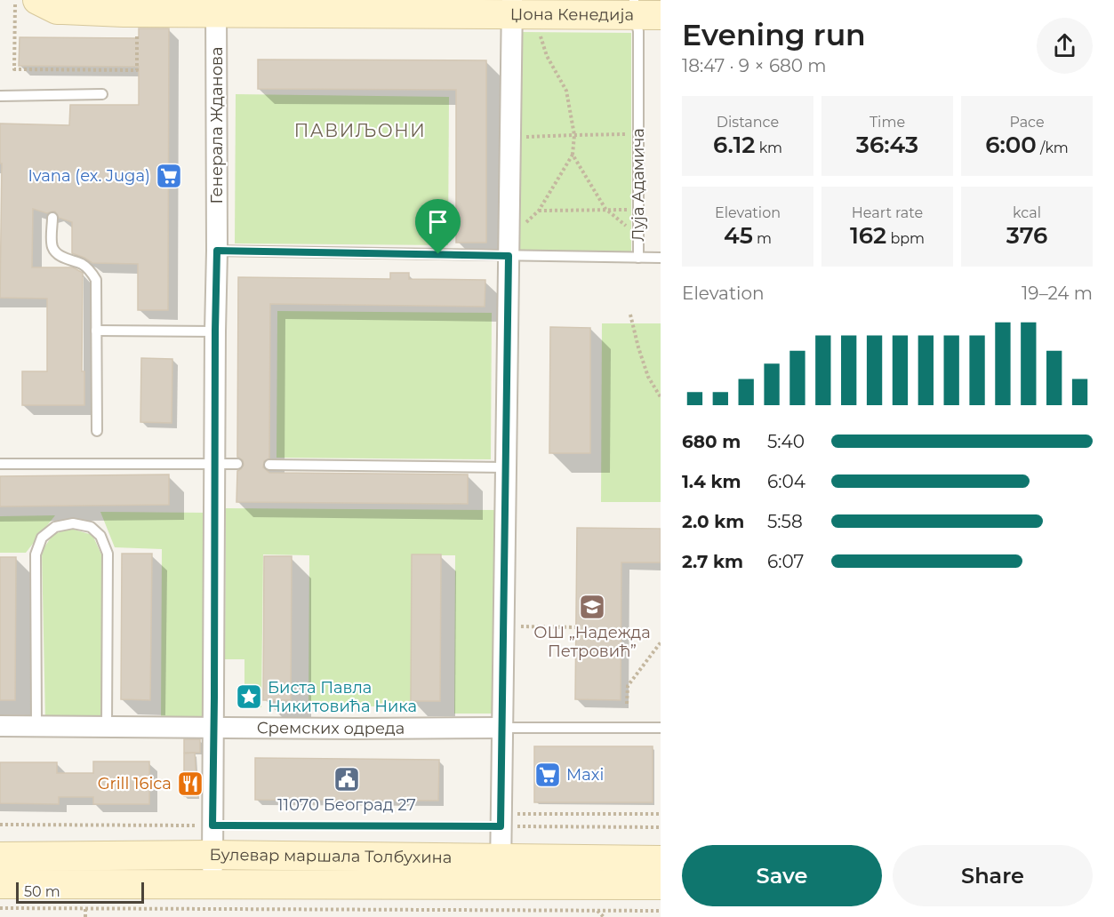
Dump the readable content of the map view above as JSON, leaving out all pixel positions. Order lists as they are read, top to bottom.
{
  "streets": {
    "street": [
      "Џона Кенедија",
      "Генерала Жданова",
      "Сремских одреда",
      "Булевар маршала Толбухина"
    ],
    "lane": ["Луја Адамича"]
  },
  "crossings": [
    ["Џона Кенедија", "Генерала Жданова"],
    ["Џона Кенедија", "Луја Адамича"],
    ["Генерала Жданова", "Луја Адамича"],
    ["Генерала Жданова", "Сремских одреда"],
    ["Генерала Жданова", "Булевар маршала Толбухина"]
  ],
  "districts": ["ПАВИЉОНИ"],
  "places": {
    "supermarket": ["Ivana (ex. Juga)", "Maxi"],
    "school or university": ["ОШ „Надежда Петровић”"],
    "place": ["Биста Павла Никитовића Ника"],
    "public building": ["11070 Београд 27"],
    "restaurant": ["Grill 16ica"]
  },
  "scale_bar": "50 m",
  "page": {
    "heading": ["Evening run", "18:47 · 9 × 680 m"],
    "stats": [
      ["Distance", "6.12 km"],
      ["Time", "36:43"],
      ["Pace", "6:00 /km"],
      ["Elevation", "45 m"],
      ["Heart rate", "162 bpm"],
      ["kcal", "376"]
    ],
    "chart": ["Elevation", "19–24 m"],
    "list": [
      {
        "name": "680 m",
        "note": "5:40"
      },
      {
        "name": "1.4 km",
        "note": "6:04"
      },
      {
        "name": "2.0 km",
        "note": "5:58"
      },
      {
        "name": "2.7 km",
        "note": "6:07"
      }
    ],
    "buttons": ["Save", "Share"],
    "scale": "50 m"
  }
}
